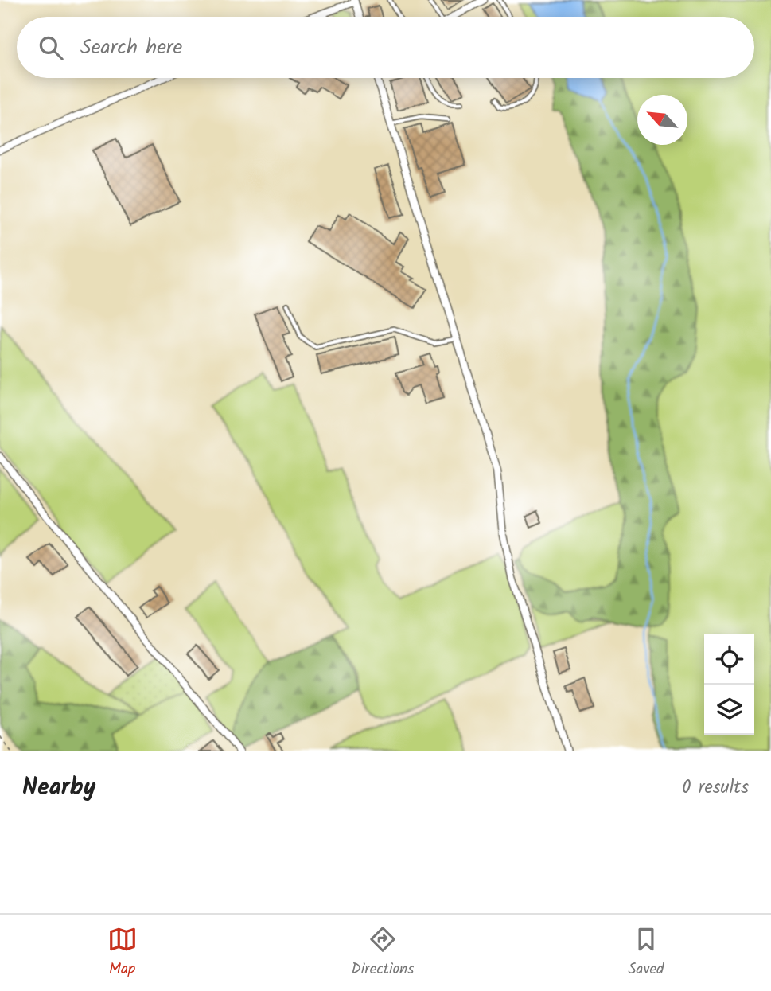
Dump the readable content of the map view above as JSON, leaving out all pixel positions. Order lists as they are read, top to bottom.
{
  "north": "top left",
  "page": {
    "search": "Search here",
    "heading": ["Nearby", "0 results"],
    "nav": ["Map", "Directions", "Saved"]
  }
}
